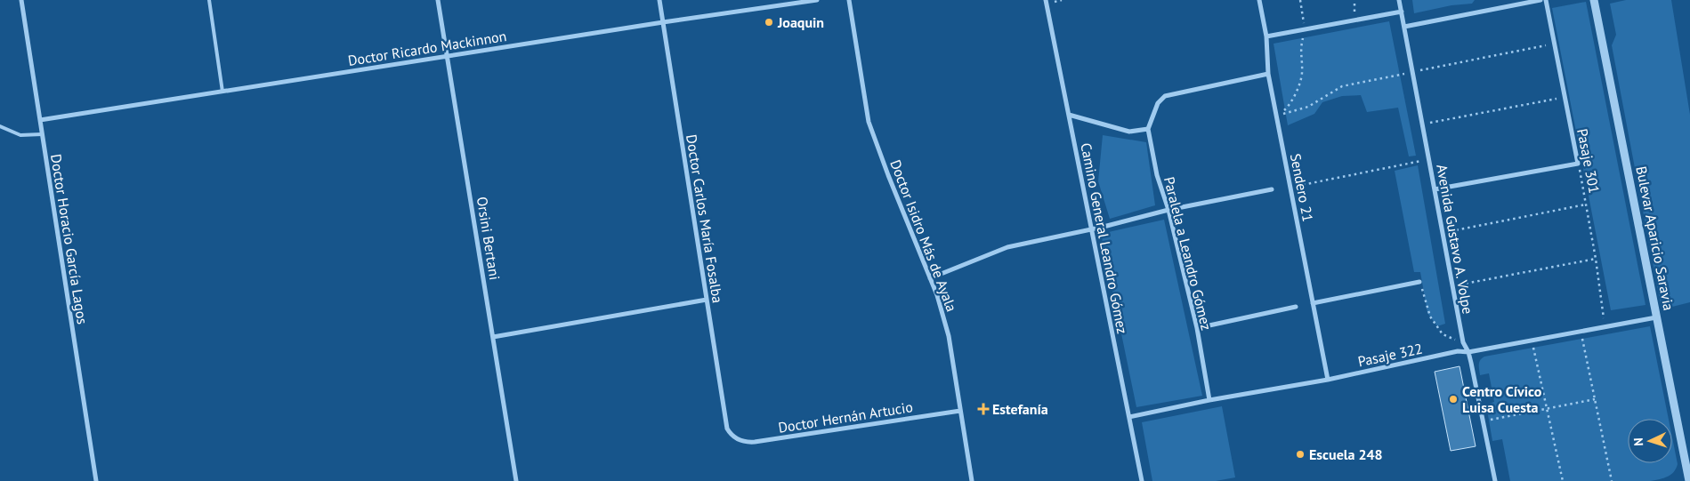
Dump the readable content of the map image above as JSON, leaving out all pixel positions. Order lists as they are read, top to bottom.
{
  "streets": {
    "street": [
      "Doctor Ricardo Mackinnon",
      "Pasaje 301",
      "Sendero 21",
      "Doctor Carlos María Fosalba",
      "Doctor Isidro Más de Ayala",
      "Orsini Bertani",
      "Camino General Leandro Gómez",
      "Bulevar Aparicio Saravia",
      "Doctor Horacio García Lagos",
      "Avenida Gustavo A. Volpe",
      "Paralela a Leandro Gómez",
      "Pasaje 322",
      "Doctor Hernán Artucio"
    ]
  },
  "crossings": [
    ["Doctor Ricardo Mackinnon", "Doctor Carlos María Fosalba"],
    ["Doctor Ricardo Mackinnon", "Orsini Bertani"],
    ["Doctor Ricardo Mackinnon", "Doctor Horacio García Lagos"],
    ["Pasaje 301", "Pasaje 322"],
    ["Sendero 21", "Paralela a Leandro Gómez"],
    ["Sendero 21", "Pasaje 322"],
    ["Doctor Carlos María Fosalba", "Doctor Hernán Artucio"],
    ["Doctor Isidro Más de Ayala", "Doctor Hernán Artucio"],
    ["Camino General Leandro Gómez", "Pasaje 322"],
    ["Bulevar Aparicio Saravia", "Pasaje 322"],
    ["Avenida Gustavo A. Volpe", "Pasaje 322"],
    ["Paralela a Leandro Gómez", "Pasaje 322"]
  ],
  "places": {
    "other": ["Joaquin", "Centro Cívico Luisa Cuesta", "Escuela 248"],
    "health": ["Estefanía"]
  },
  "north": "left"
}
